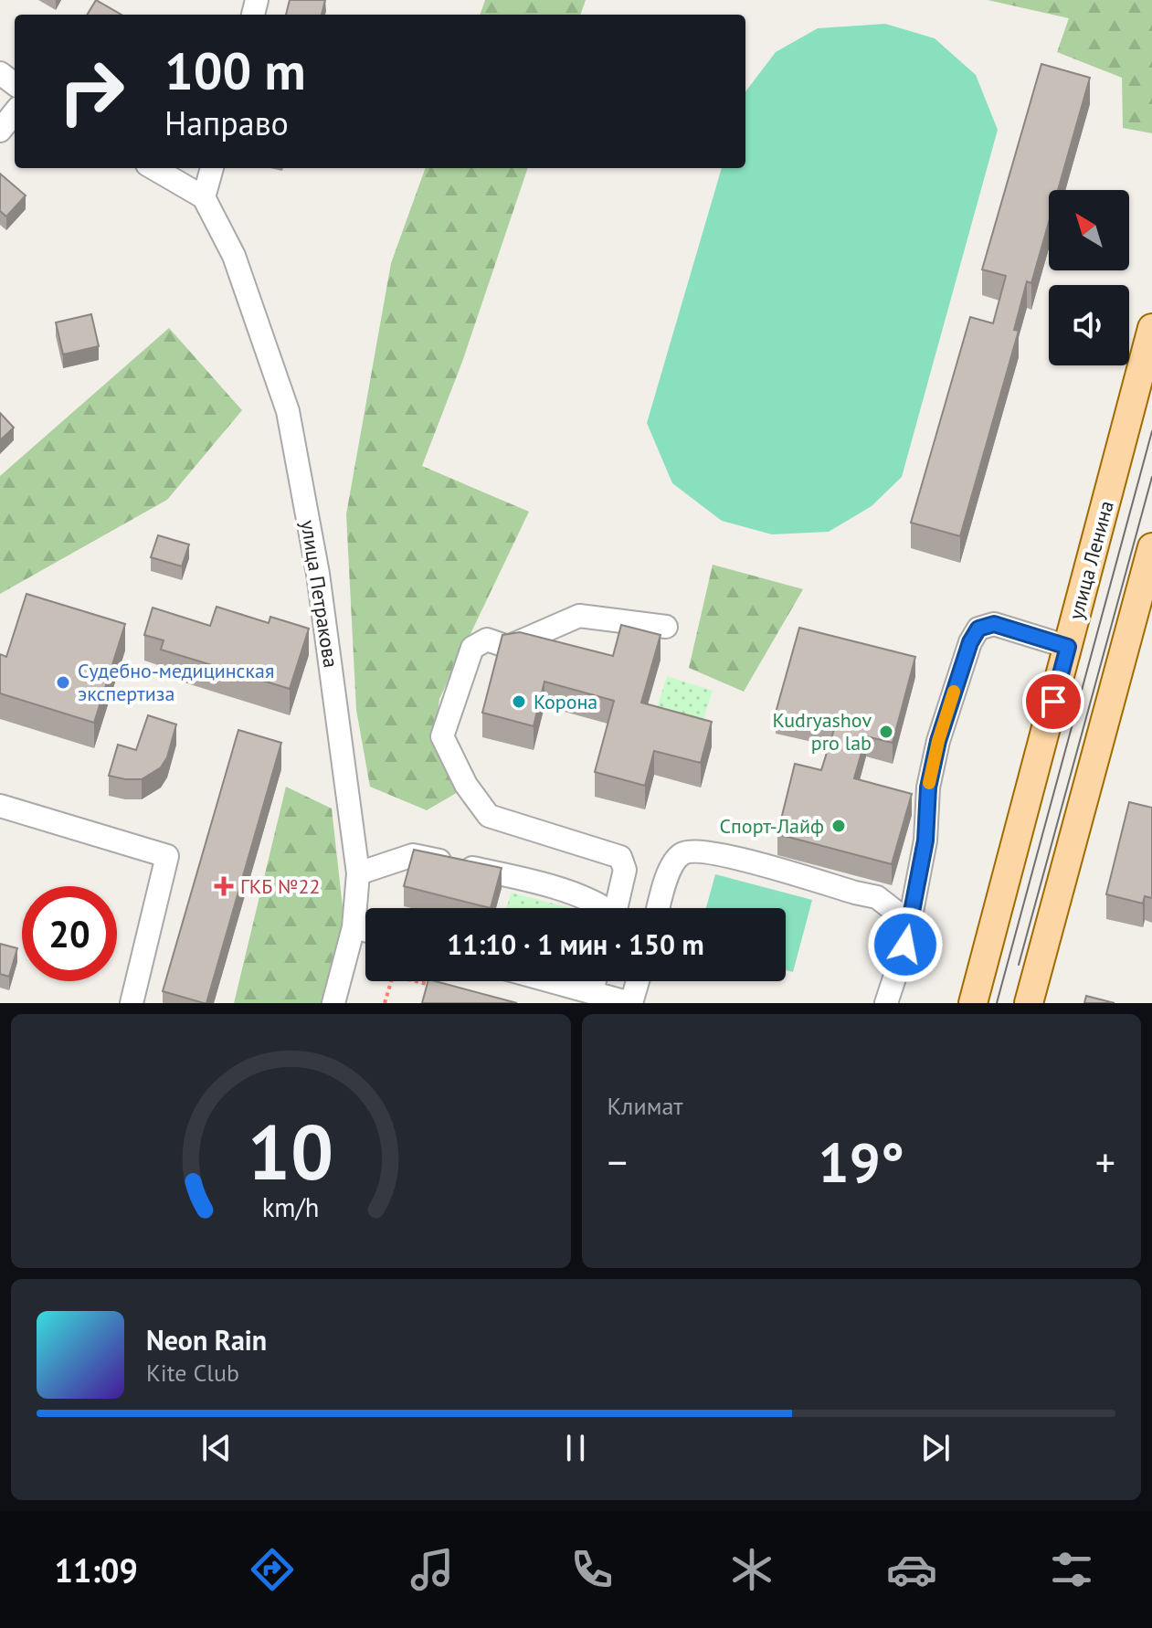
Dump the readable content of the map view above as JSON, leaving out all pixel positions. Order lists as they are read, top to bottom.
{
  "streets": {
    "main road": ["улица Ленина"],
    "street": ["улица Петракова"]
  },
  "places": {
    "other": [
      "Судебно-медицинская экспертиза",
      "Корона",
      "Kudryashov pro lab",
      "Спорт-Лайф"
    ],
    "health": ["ГКБ №22"]
  },
  "north": "top left",
  "page": {
    "turn": ["100 m", "Направо"],
    "limit": "20",
    "trip": "11:10 · 1 мин · 150 m",
    "tile": "Климат",
    "heat": ["−", "19°", "+"],
    "song": ["Neon Rain", "Kite Club"],
    "tabs": "11:09",
    "gauge": ["10", "km/h"]
  }
}
